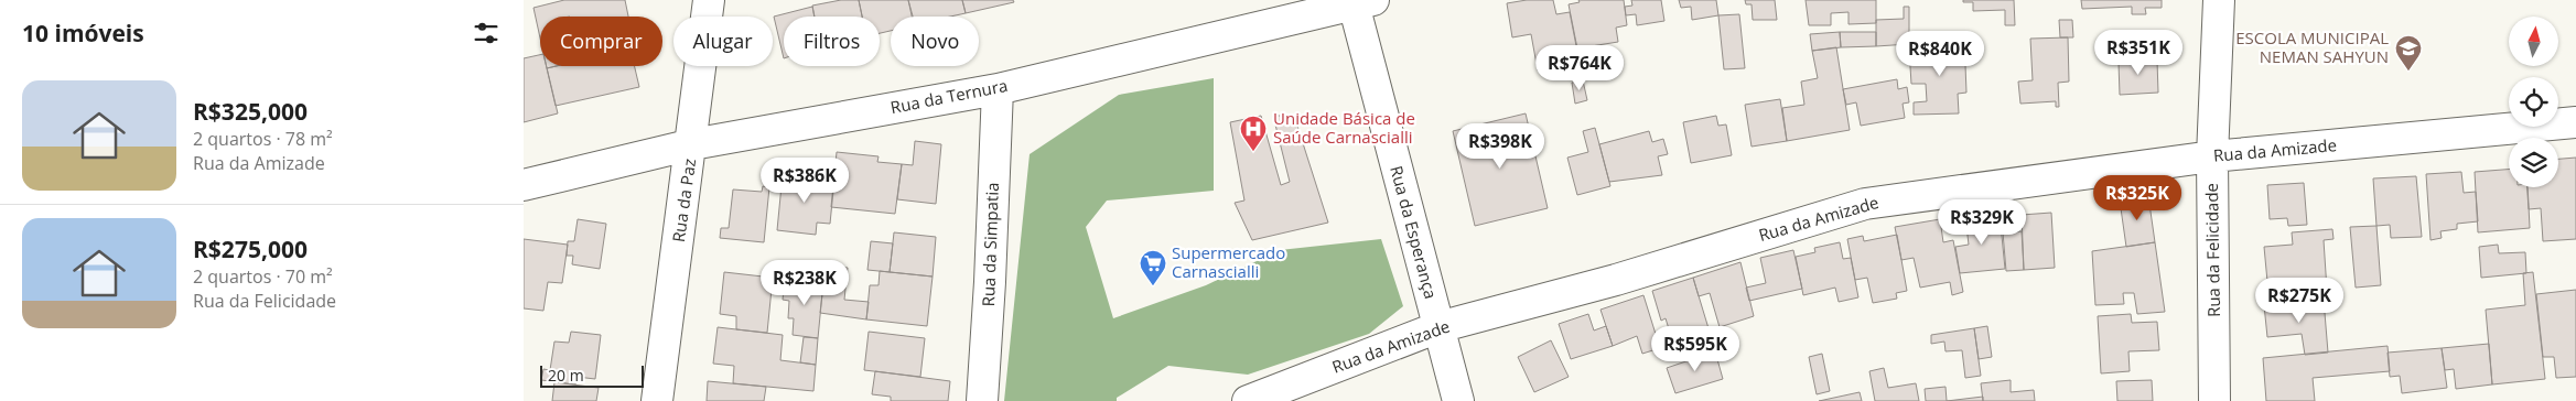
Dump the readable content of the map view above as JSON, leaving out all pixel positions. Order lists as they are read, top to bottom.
{
  "streets": {
    "street": [
      "Rua da Ternura",
      "Rua da Amizade",
      "Rua da Paz",
      "Rua da Esperança",
      "Rua da Simpatia",
      "Rua da Felicidade"
    ]
  },
  "crossings": [
    ["Rua da Ternura", "Rua da Paz"],
    ["Rua da Ternura", "Rua da Esperança"],
    ["Rua da Ternura", "Rua da Simpatia"],
    ["Rua da Amizade", "Rua da Esperança"],
    ["Rua da Amizade", "Rua da Felicidade"]
  ],
  "places": {
    "school or university": ["ESCOLA MUNICIPAL NEMAN SAHYUN"],
    "hospital": ["Unidade Básica de Saúde Carnascialli"],
    "supermarket": ["Supermercado Carnascialli"]
  },
  "scale_bar": "20 m",
  "north": "top",
  "page": {
    "heading": "10 imóveis",
    "chip": [
      "Comprar",
      "Alugar",
      "Filtros",
      "Novo"
    ],
    "price": [
      "R$351K",
      "R$840K",
      "R$764K",
      "R$398K",
      "R$386K",
      "R$325K",
      "R$329K",
      "R$238K",
      "R$275K",
      "R$595K"
    ],
    "list": [
      {
        "name": "R$325,000",
        "note": "2 quartos · 78 m² · Rua da Amizade"
      },
      {
        "name": "R$275,000",
        "note": "2 quartos · 70 m² · Rua da Felicidade"
      }
    ],
    "scale": "20 m"
  }
}
